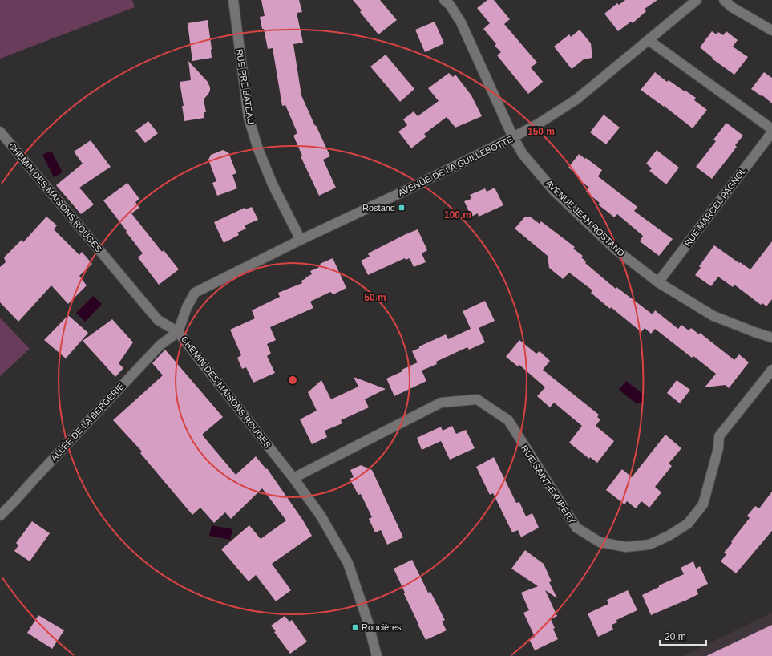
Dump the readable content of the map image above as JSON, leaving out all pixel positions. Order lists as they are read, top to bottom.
{
  "streets": {
    "street": [
      "RUE PRÉ BATEAU",
      "AVENUE DE LA GUILLEBOTTE",
      "CHEMIN DES MAISONS ROUGES",
      "RUE MARCEL PAGNOL",
      "AVENUE JEAN ROSTAND",
      "ALLÉE DE LA BERGERIE",
      "RUE SAINT-EXUPÉRY"
    ]
  },
  "crossings": [
    ["RUE PRÉ BATEAU", "AVENUE DE LA GUILLEBOTTE"],
    ["AVENUE DE LA GUILLEBOTTE", "CHEMIN DES MAISONS ROUGES"],
    ["AVENUE DE LA GUILLEBOTTE", "AVENUE JEAN ROSTAND"],
    ["AVENUE DE LA GUILLEBOTTE", "ALLÉE DE LA BERGERIE"],
    ["CHEMIN DES MAISONS ROUGES", "ALLÉE DE LA BERGERIE"],
    ["CHEMIN DES MAISONS ROUGES", "RUE SAINT-EXUPÉRY"],
    ["RUE MARCEL PAGNOL", "AVENUE JEAN ROSTAND"]
  ],
  "places": {
    "transit": ["Rostand", "Roncières"]
  },
  "scale_bar": "20 m",
  "rings": ["150 m", "100 m", "50 m"]
}
